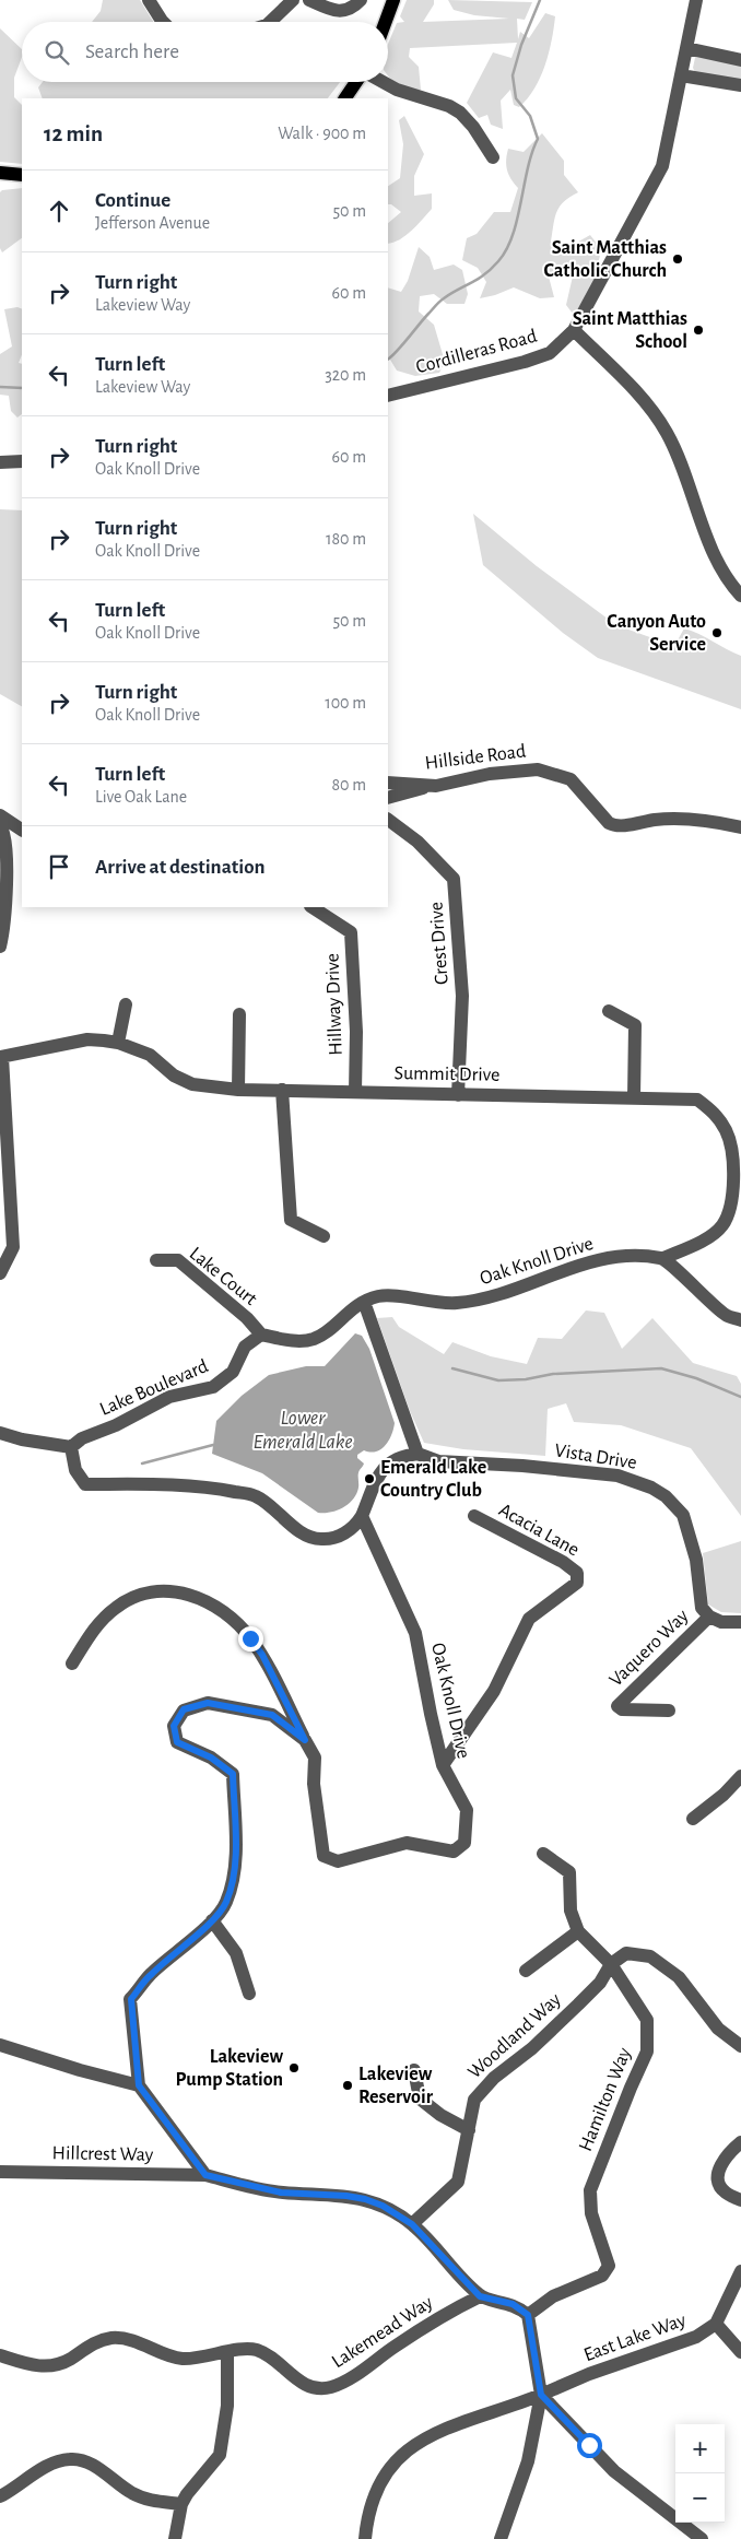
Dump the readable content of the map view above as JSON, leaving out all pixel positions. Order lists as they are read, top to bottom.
{
  "streets": {
    "street": [
      "Cordilleras Road",
      "Hillside Road",
      "Crest Drive",
      "Hillway Drive",
      "Summit Drive",
      "Oak Knoll Drive",
      "Lake Court",
      "Lake Boulevard",
      "Vista Drive",
      "Acacia Lane",
      "Vaquero Way",
      "Woodland Way",
      "Hamilton Way",
      "Hillcrest Way",
      "Lakemead Way",
      "East Lake Way"
    ]
  },
  "crossings": [
    ["Crest Drive", "Summit Drive"],
    ["Hillway Drive", "Summit Drive"],
    ["Summit Drive", "Oak Knoll Drive"],
    ["Oak Knoll Drive", "Acacia Lane"],
    ["Lake Court", "Lake Boulevard"],
    ["Vista Drive", "Vaquero Way"],
    ["Woodland Way", "Hamilton Way"],
    ["Woodland Way", "Hillcrest Way"],
    ["Hillcrest Way", "Lakemead Way"]
  ],
  "water": ["Lower Emerald Lake"],
  "places": [
    "Saint Matthias Catholic Church",
    "Saint Matthias School",
    "Canyon Auto Service",
    "Emerald Lake Country Club",
    "Lakeview Pump Station",
    "Lakeview Reservoir"
  ],
  "page": {
    "search": "Search here",
    "heading": ["12 min", "Walk · 900 m"],
    "list": [
      ["Continue", "Jefferson Avenue", "50 m"],
      ["Turn right", "Lakeview Way", "60 m"],
      ["Turn left", "Lakeview Way", "320 m"],
      ["Turn right", "Oak Knoll Drive", "60 m"],
      ["Turn right", "Oak Knoll Drive", "180 m"],
      ["Turn left", "Oak Knoll Drive", "50 m"],
      ["Turn right", "Oak Knoll Drive", "100 m"],
      ["Turn left", "Live Oak Lane", "80 m"],
      "Arrive at destination"
    ],
    "map_buttons": ["+", "−"]
  }
}
